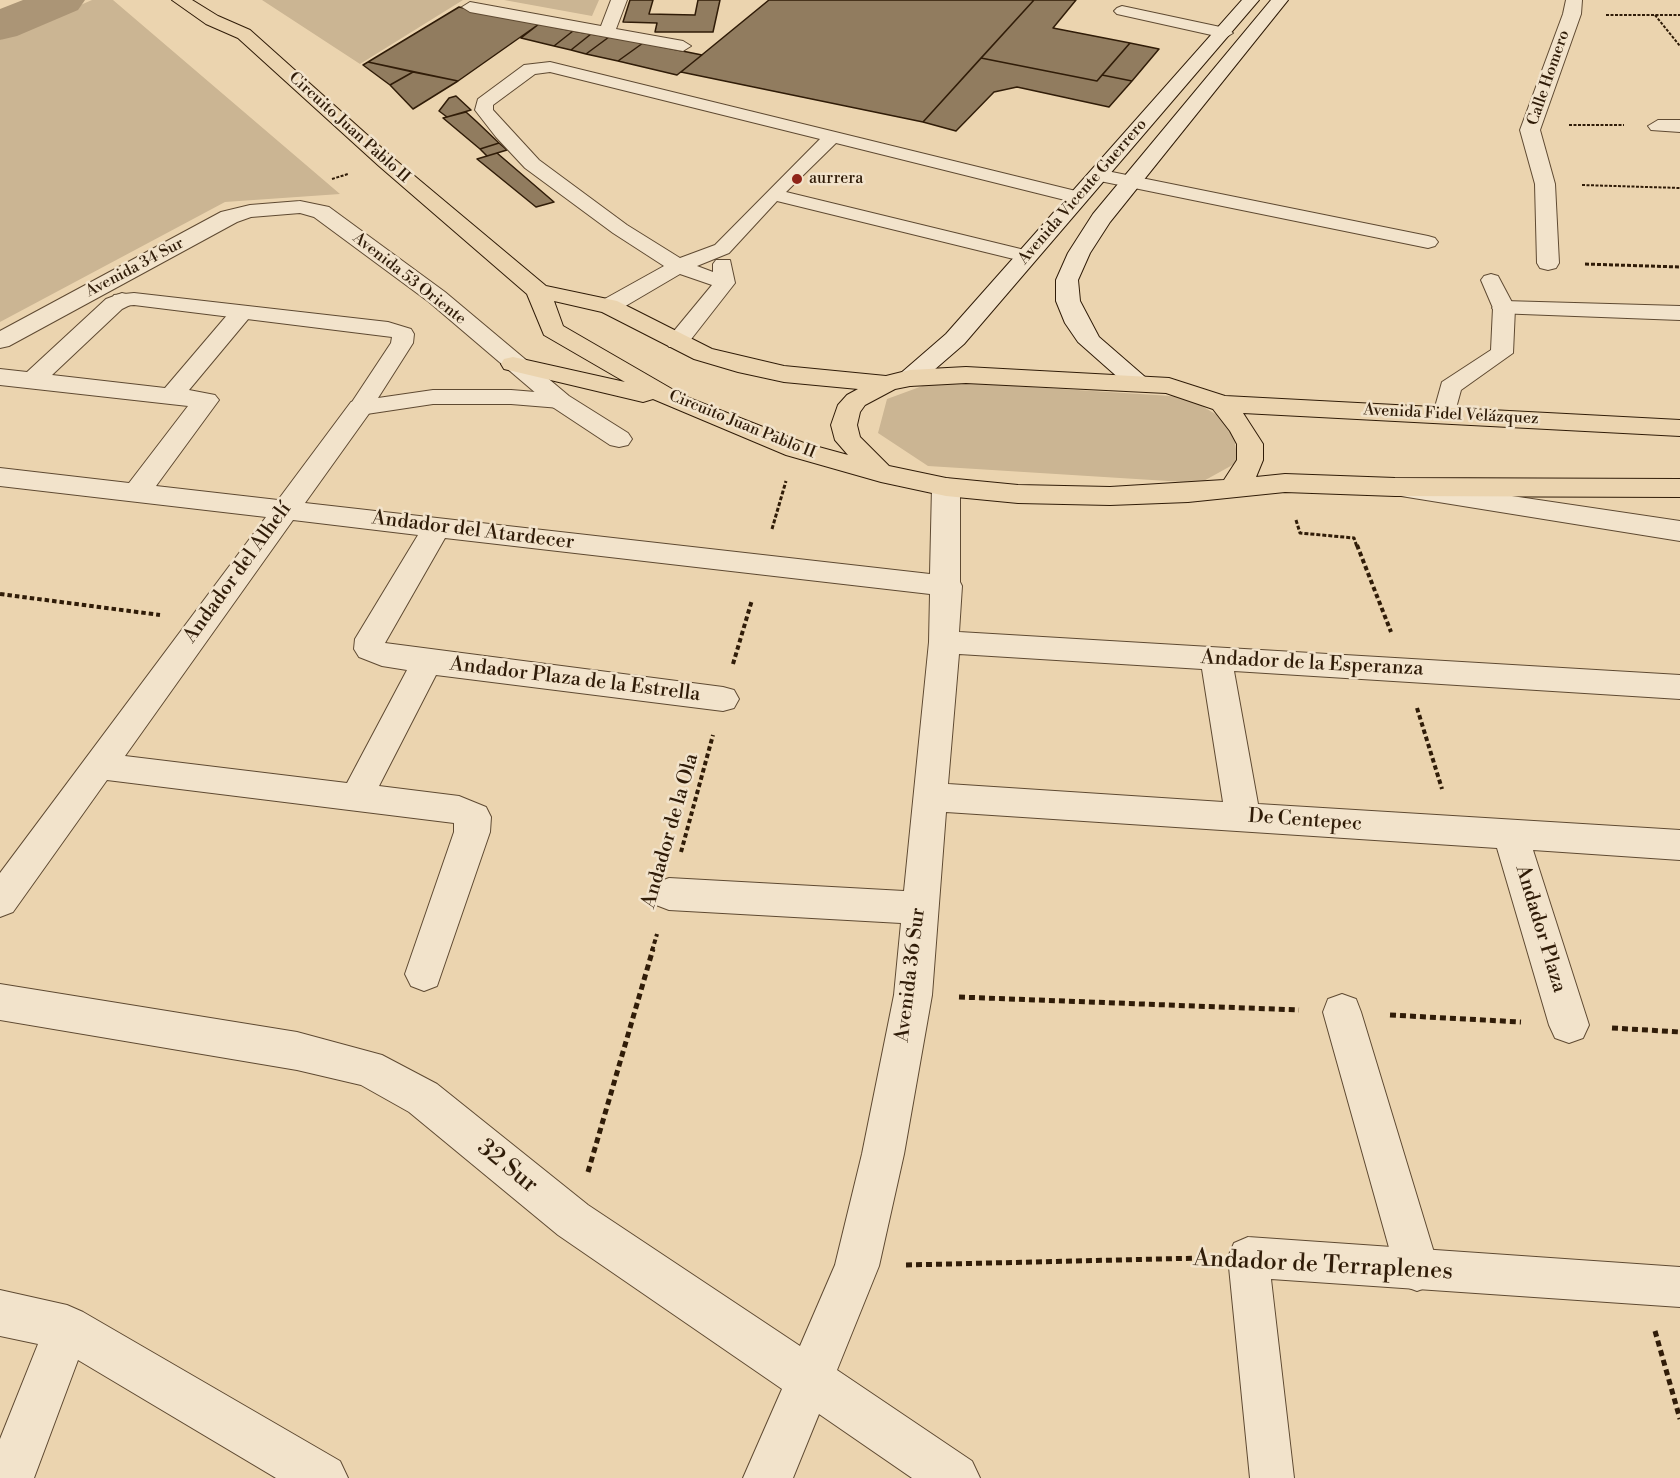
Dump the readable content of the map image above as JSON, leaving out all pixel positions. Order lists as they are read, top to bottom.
{
  "streets": {
    "main road": ["Circuito Juan Pablo II", "Avenida Fidel Velázquez"],
    "street": [
      "Calle Homero",
      "Avenida Vicente Guerrero",
      "Avenida 34 Sur",
      "Avenida 53 Oriente",
      "Andador del Atardecer",
      "Andador del Alhelí",
      "Andador de la Esperanza",
      "Andador Plaza de la Estrella",
      "De Centepec",
      "Andador Plaza",
      "Avenida 36 Sur",
      "32 Sur"
    ],
    "lane": ["Andador de Terraplenes"],
    "path": ["Andador de la Ola"]
  },
  "crossings": [
    ["Circuito Juan Pablo II", "Avenida Vicente Guerrero"],
    ["Circuito Juan Pablo II", "Avenida Fidel Velázquez"],
    ["Circuito Juan Pablo II", "Andador de la Ola"],
    ["Circuito Juan Pablo II", "Avenida 36 Sur"],
    ["Avenida Vicente Guerrero", "Avenida Fidel Velázquez"],
    ["Avenida 34 Sur", "Avenida 53 Oriente"],
    ["Andador del Atardecer", "Andador del Alhelí"],
    ["Andador del Atardecer", "Andador Plaza de la Estrella"],
    ["Andador del Atardecer", "Andador de la Ola"],
    ["Andador del Atardecer", "Avenida 36 Sur"],
    ["Andador de la Esperanza", "Avenida 36 Sur"],
    ["Andador Plaza de la Estrella", "Andador de la Ola"],
    ["De Centepec", "Andador Plaza"],
    ["De Centepec", "Avenida 36 Sur"],
    ["Andador de la Ola", "32 Sur"],
    ["Avenida 36 Sur", "32 Sur"],
    ["Avenida 36 Sur", "Andador de Terraplenes"]
  ],
  "places": ["aurrera"]
}
